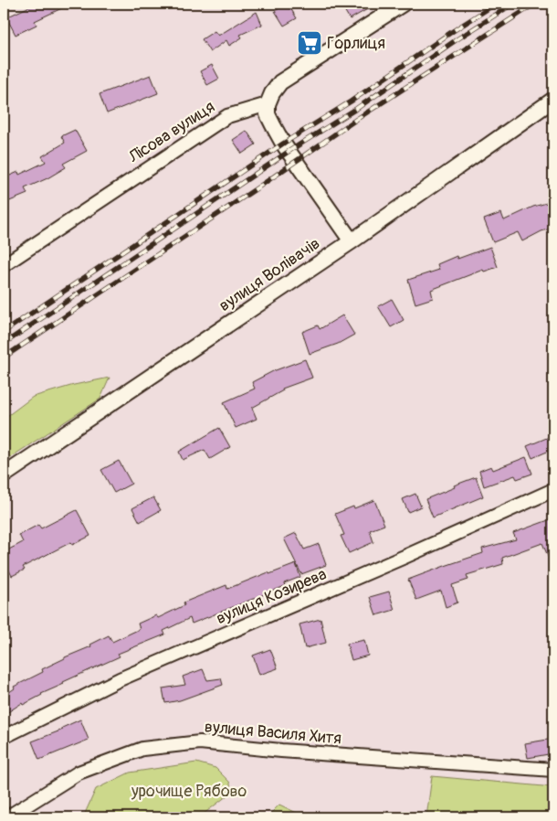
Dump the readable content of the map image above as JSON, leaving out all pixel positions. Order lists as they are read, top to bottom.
{
  "streets": {
    "street": [
      "Лісова вулиця",
      "вулиця Волівачів",
      "вулиця Козирева",
      "вулиця Василя Хитя"
    ]
  },
  "parks": ["урочище Рябово"],
  "places": {
    "supermarket": ["Горлиця"]
  }
}
